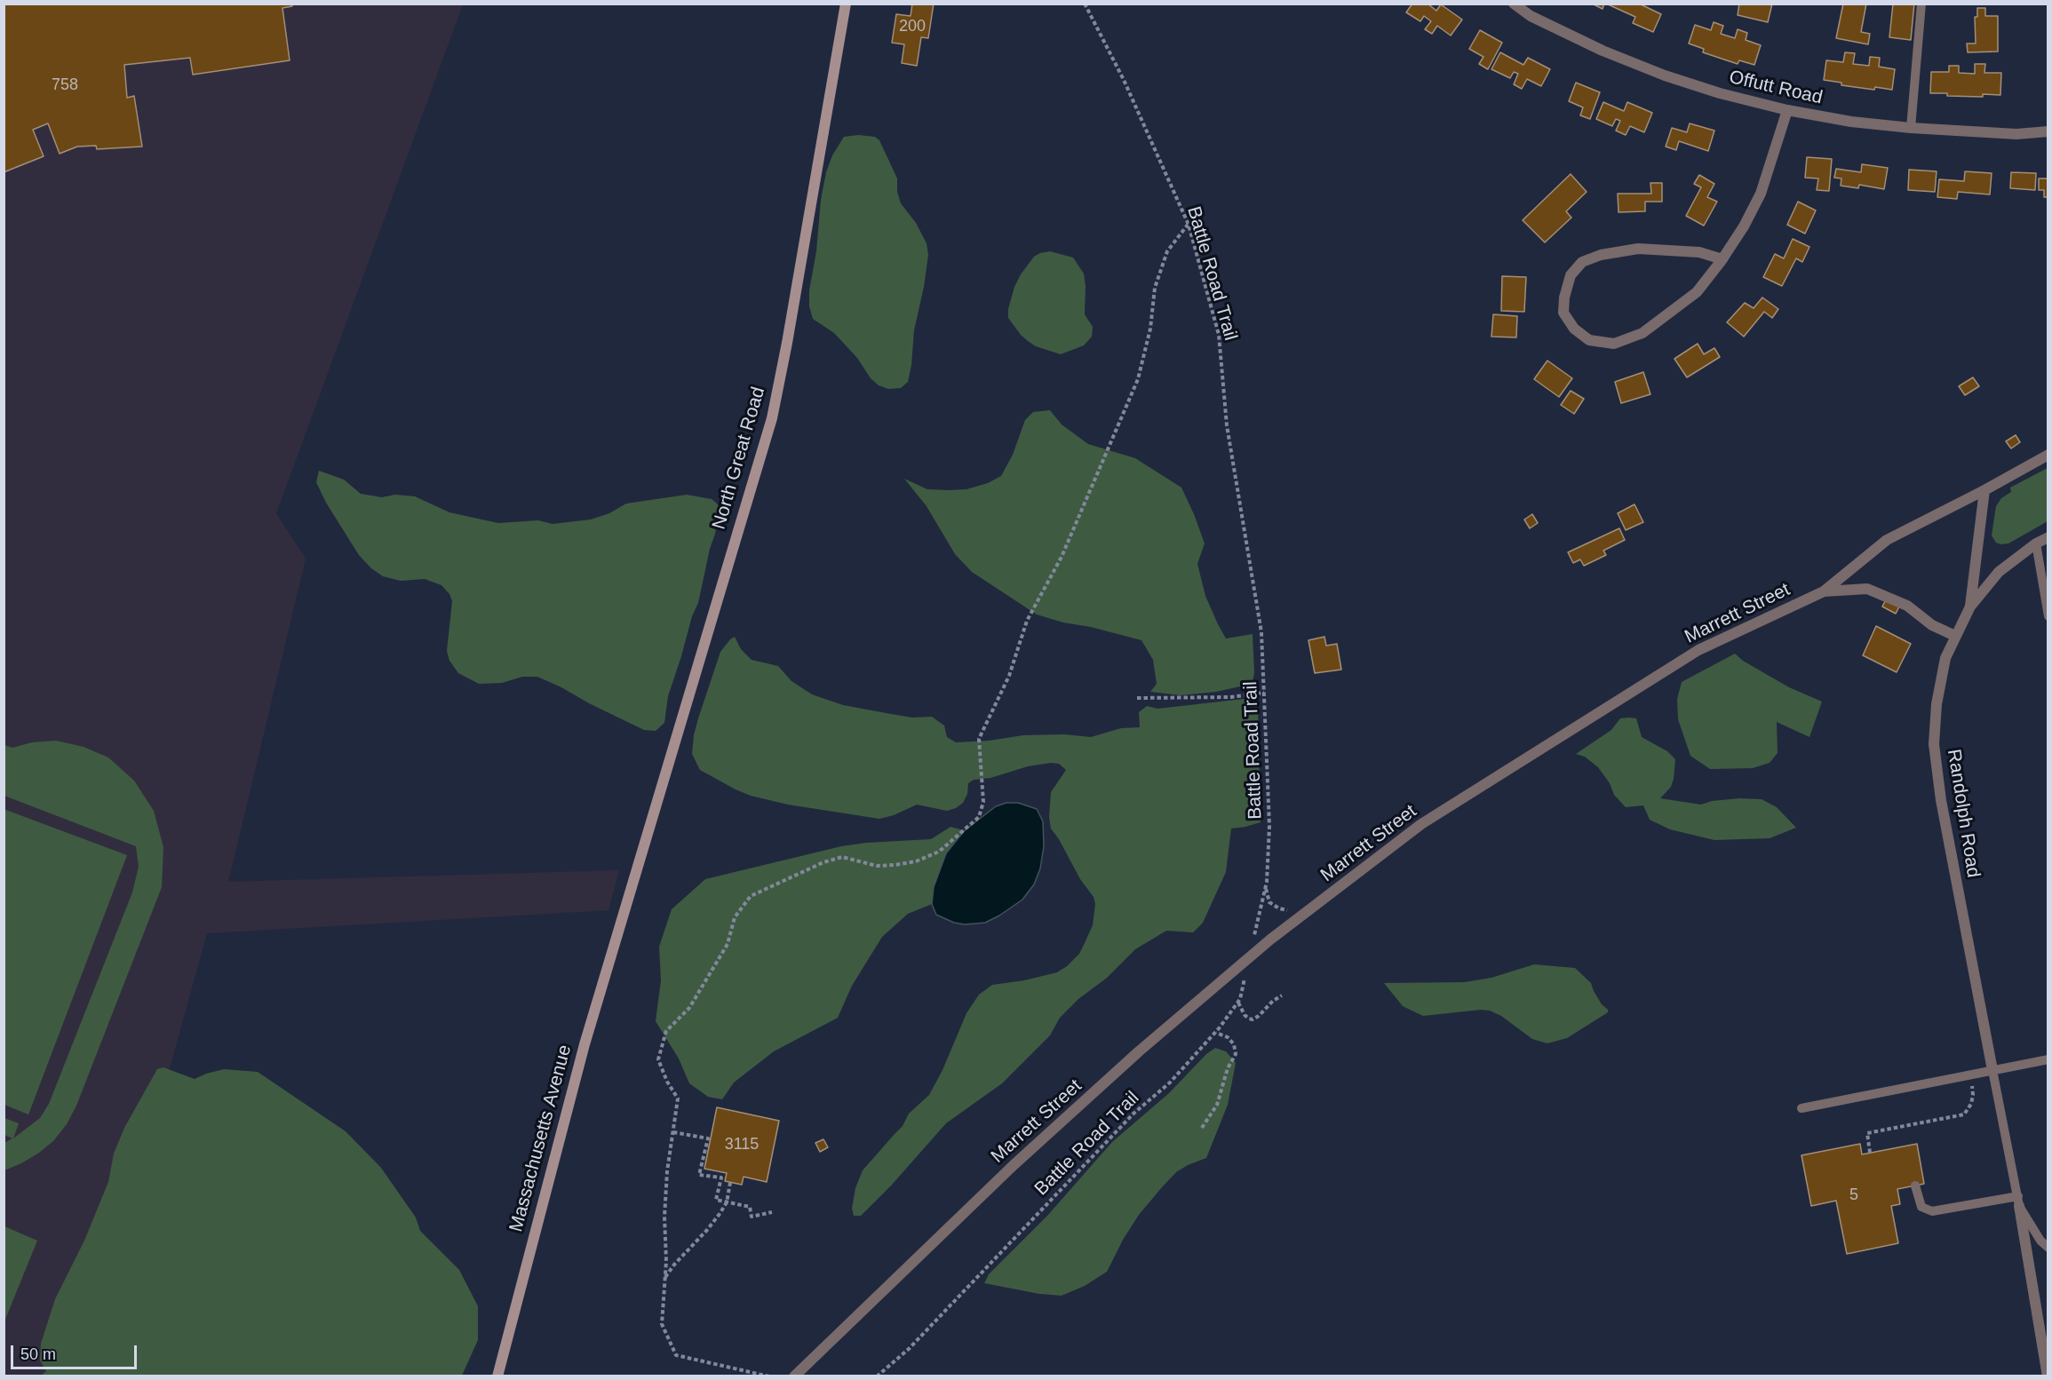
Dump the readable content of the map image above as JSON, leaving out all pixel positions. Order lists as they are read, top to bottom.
{
  "streets": {
    "main road": ["North Great Road", "Massachusetts Avenue"],
    "street": ["Offutt Road", "Marrett Street", "Randolph Road"],
    "path": ["Battle Road Trail"]
  },
  "crossings": [
    ["Battle Road Trail", "Marrett Street"],
    ["North Great Road", "Massachusetts Avenue"]
  ],
  "house_numbers": [
    "200",
    "758",
    "3115",
    "5"
  ],
  "scale_bar": "50 m"
}
